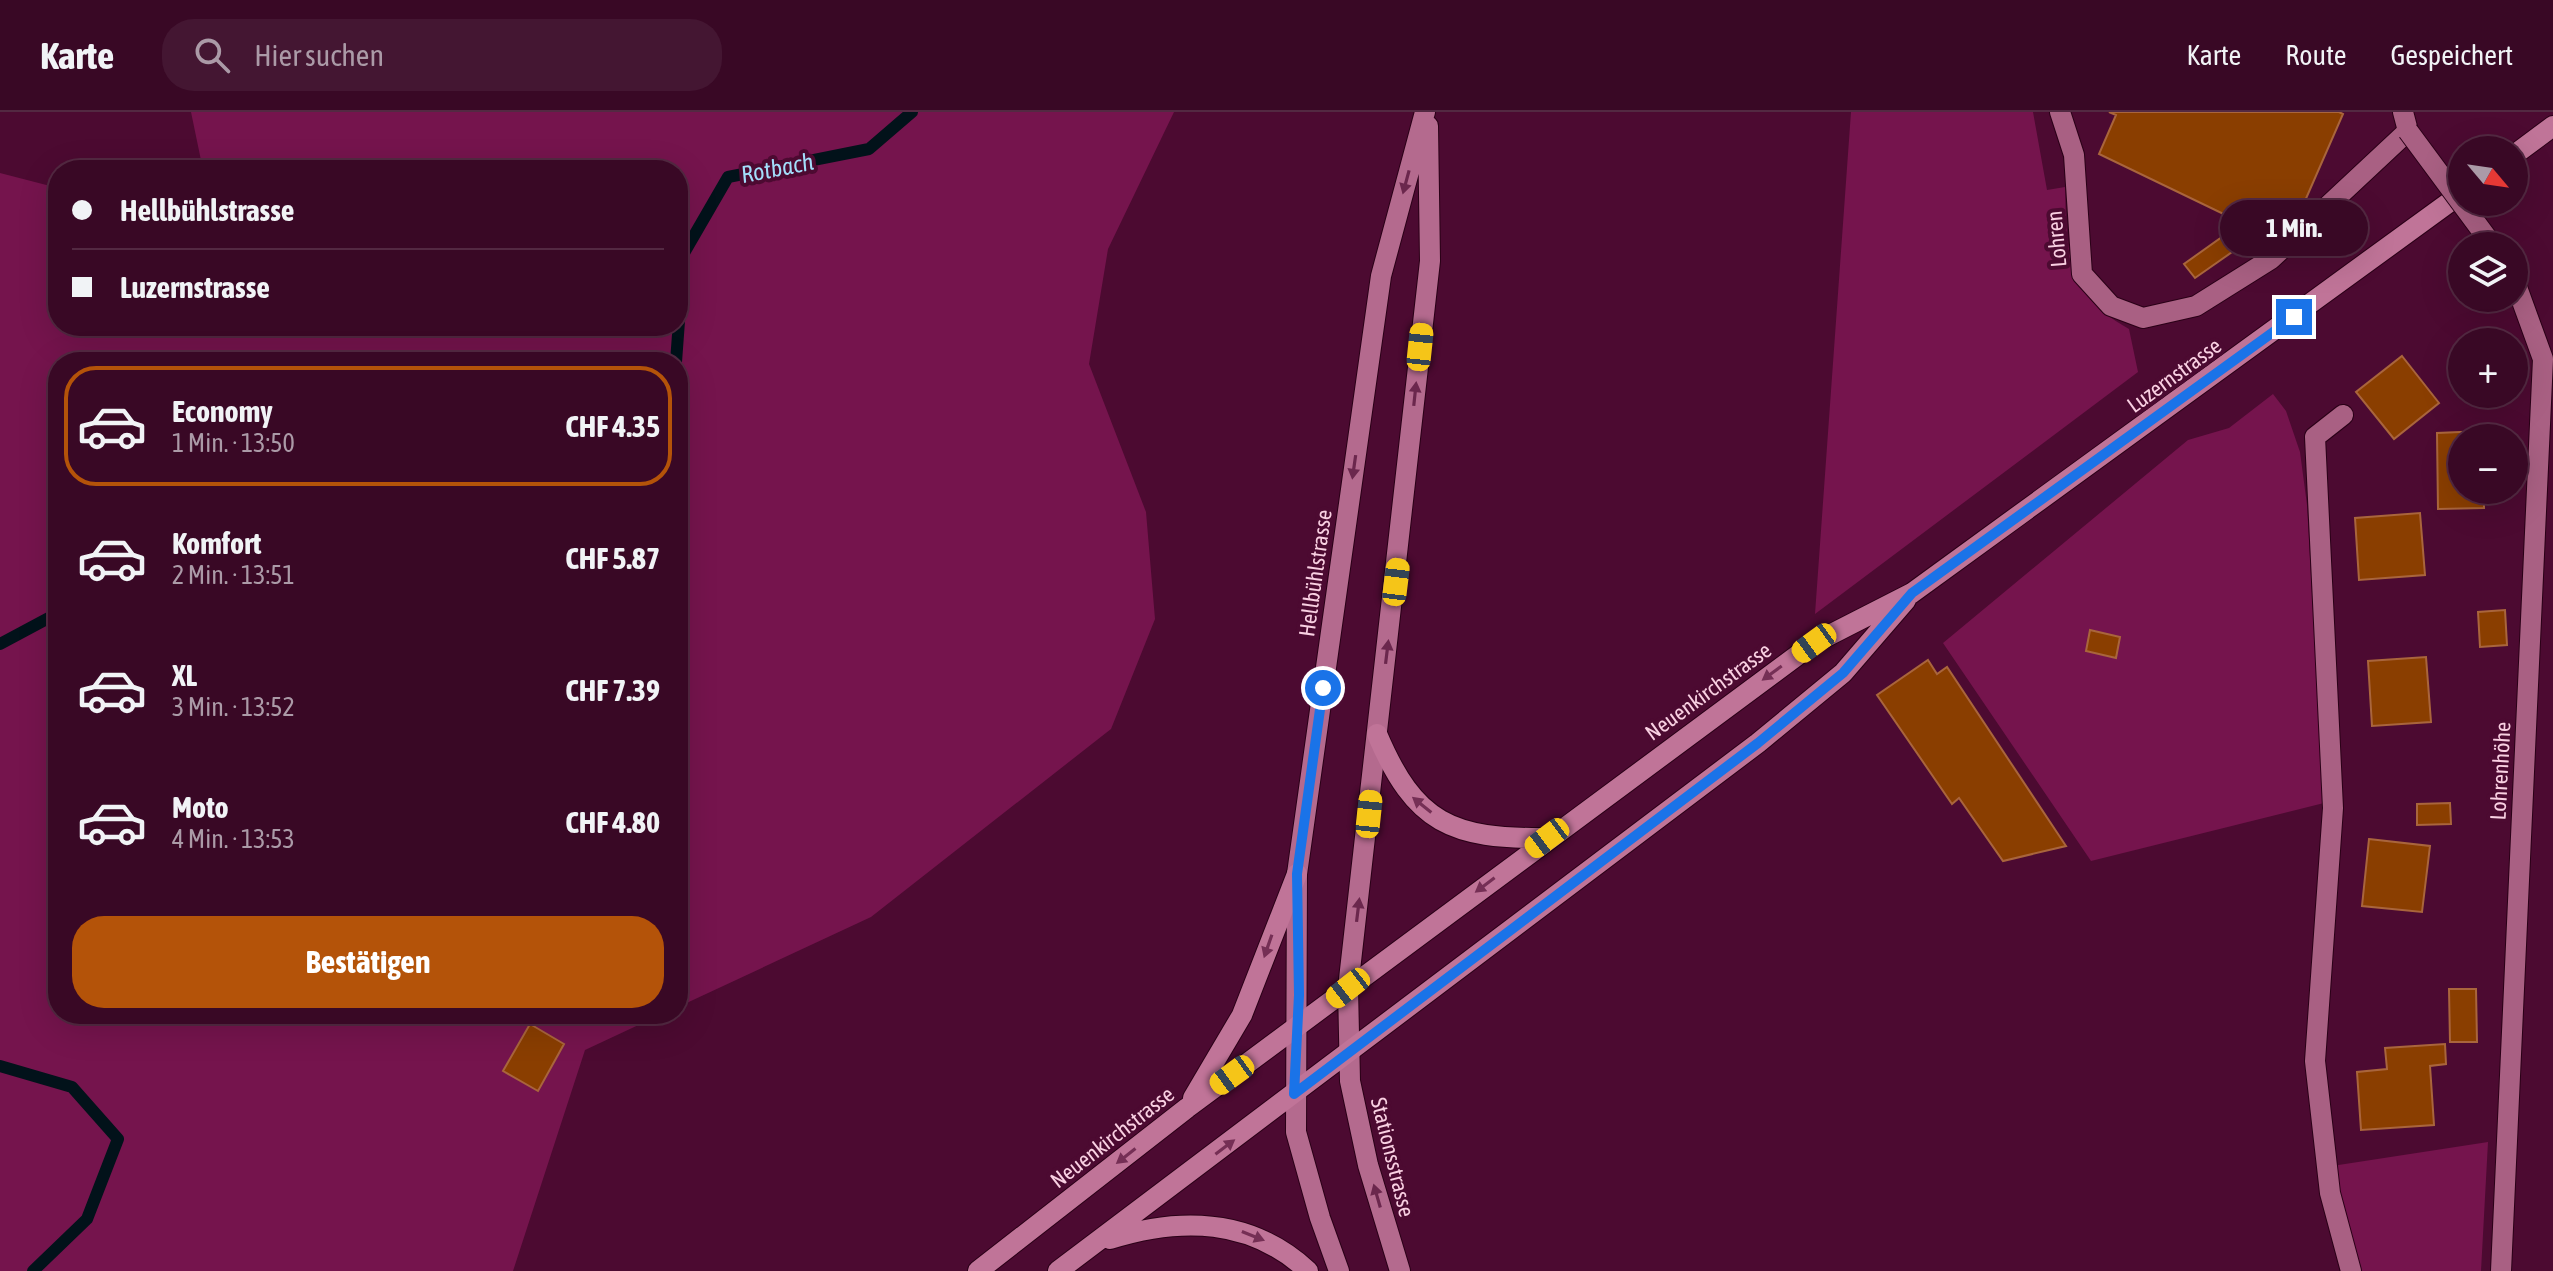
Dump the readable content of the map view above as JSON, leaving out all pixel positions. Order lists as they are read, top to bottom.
{
  "streets": {
    "main road": [
      "Luzernstrasse",
      "Hellbühlstrasse",
      "Neuenkirchstrasse",
      "Stationsstrasse"
    ],
    "street": ["Lohren", "Lohrenhöhe"]
  },
  "crossings": [
    ["Luzernstrasse", "Neuenkirchstrasse"],
    ["Hellbühlstrasse", "Neuenkirchstrasse"],
    ["Hellbühlstrasse", "Stationsstrasse"]
  ],
  "water": ["Rotbach"],
  "north": "bottom right",
  "page": {
    "header": "Karte",
    "search": "Hier suchen",
    "nav": ["Karte", "Route", "Gespeichert"],
    "map_buttons": ["+", "−"],
    "banner": ["Hellbühlstrasse", "Luzernstrasse"],
    "bubble": "1 Min.",
    "list": [
      {
        "name": "Economy",
        "note": "1 Min. · 13:50",
        "value": "CHF 4.35"
      },
      {
        "name": "Komfort",
        "note": "2 Min. · 13:51",
        "value": "CHF 5.87"
      },
      {
        "name": "XL",
        "note": "3 Min. · 13:52",
        "value": "CHF 7.39"
      },
      {
        "name": "Moto",
        "note": "4 Min. · 13:53",
        "value": "CHF 4.80"
      }
    ],
    "buttons": "Bestätigen"
  }
}
